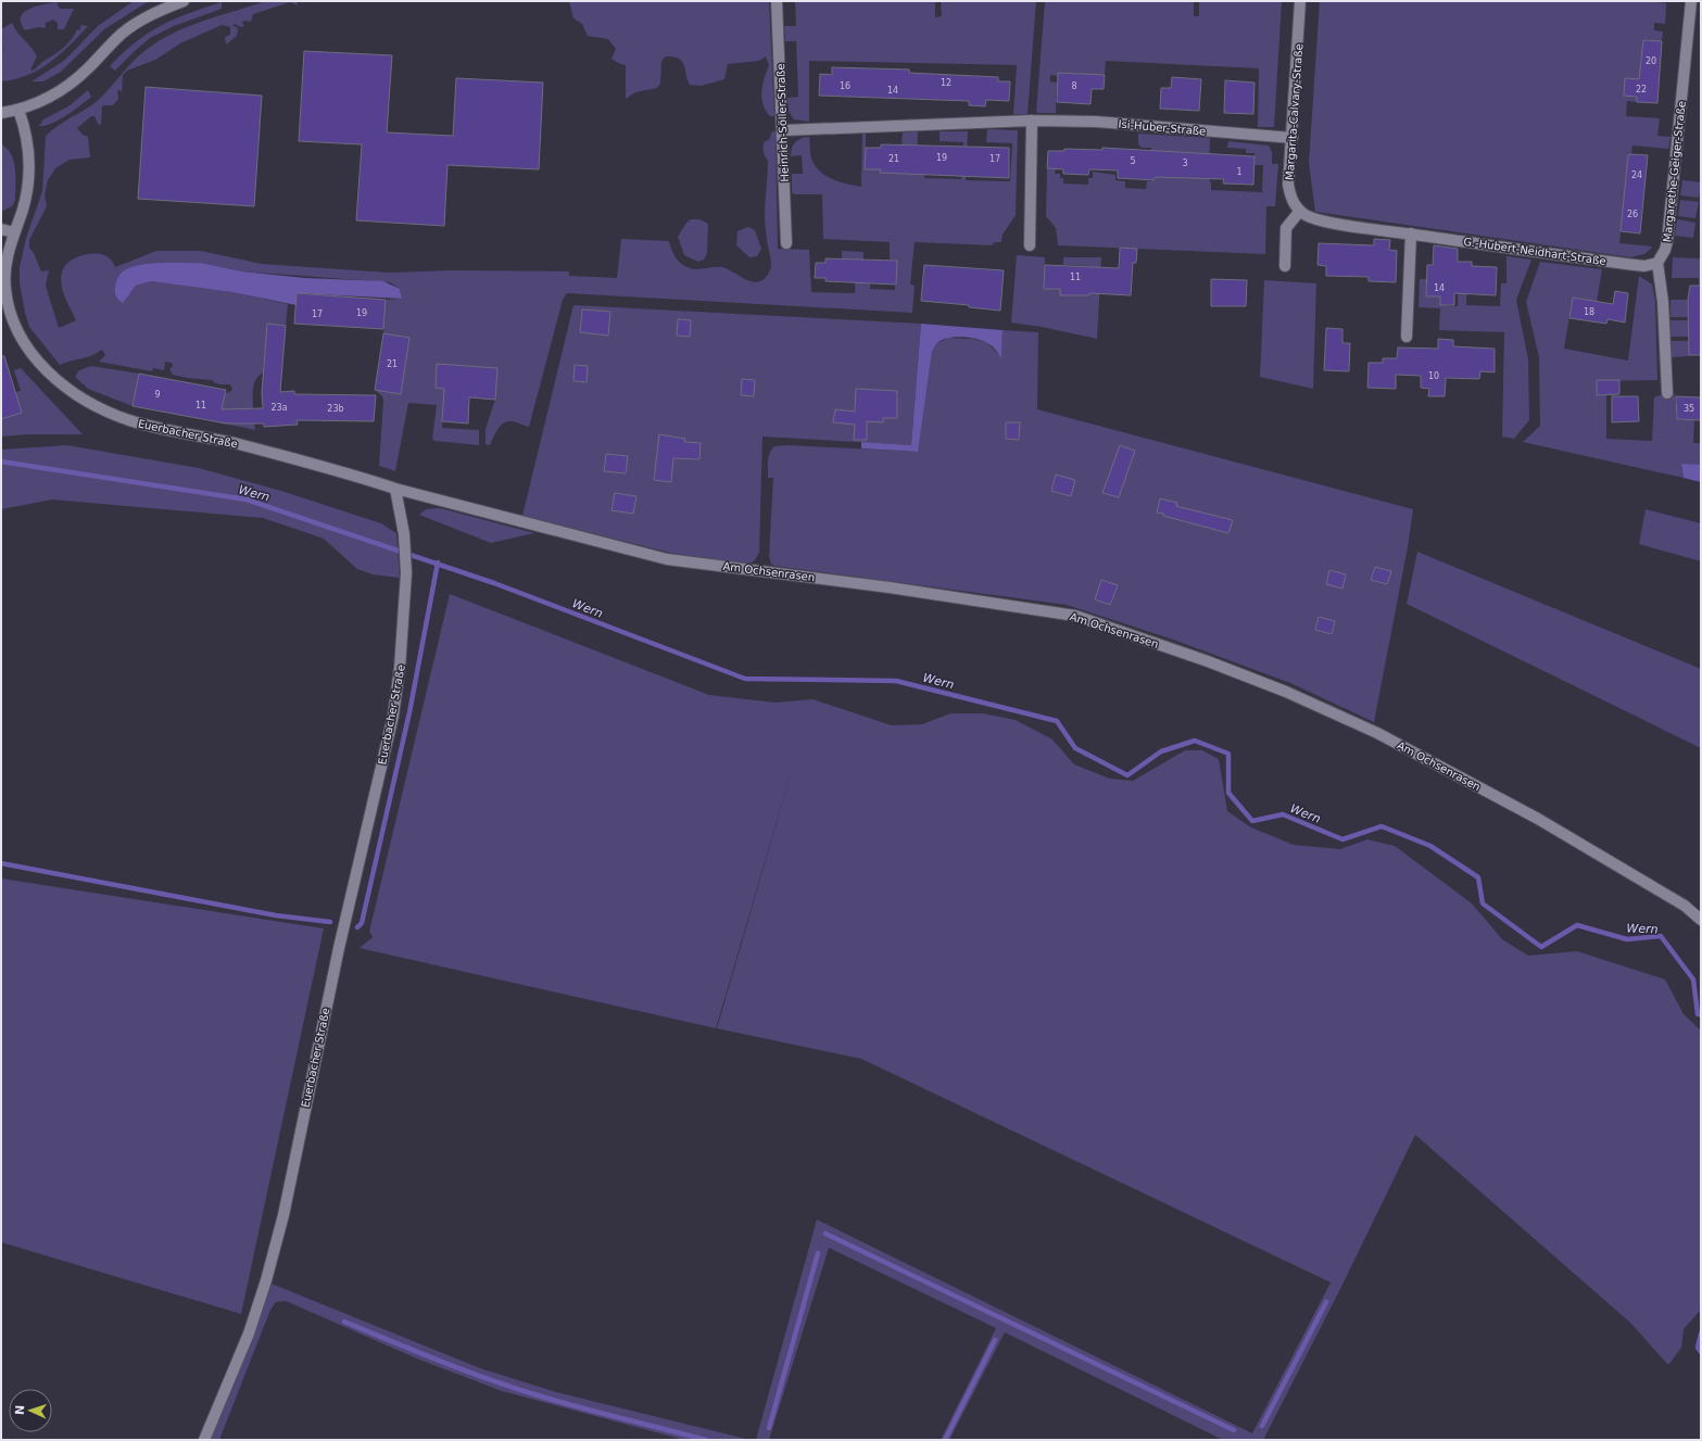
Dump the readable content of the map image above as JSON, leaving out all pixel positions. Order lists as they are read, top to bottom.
{
  "streets": {
    "street": [
      "Margarita-Calvary-Straße",
      "Heinrich-Söller-Straße",
      "Isi-Huber-Straße",
      "Margarethe-Geiger-Straße",
      "G.-Hubert-Neidhart-Straße",
      "Euerbacher Straße",
      "Am Ochsenrasen"
    ]
  },
  "crossings": [
    ["Margarita-Calvary-Straße", "Isi-Huber-Straße"],
    ["Margarita-Calvary-Straße", "G.-Hubert-Neidhart-Straße"],
    ["Heinrich-Söller-Straße", "Isi-Huber-Straße"],
    ["Margarethe-Geiger-Straße", "G.-Hubert-Neidhart-Straße"],
    ["Euerbacher Straße", "Am Ochsenrasen"]
  ],
  "water": ["Wern"],
  "house_numbers": [
    "20",
    "12",
    "16",
    "8",
    "22",
    "14",
    "19",
    "21",
    "17",
    "5",
    "3",
    "1",
    "24",
    "26",
    "11",
    "14",
    "18",
    "19",
    "17",
    "21",
    "10",
    "9",
    "11",
    "23a",
    "23b",
    "35"
  ],
  "north": "left"
}
